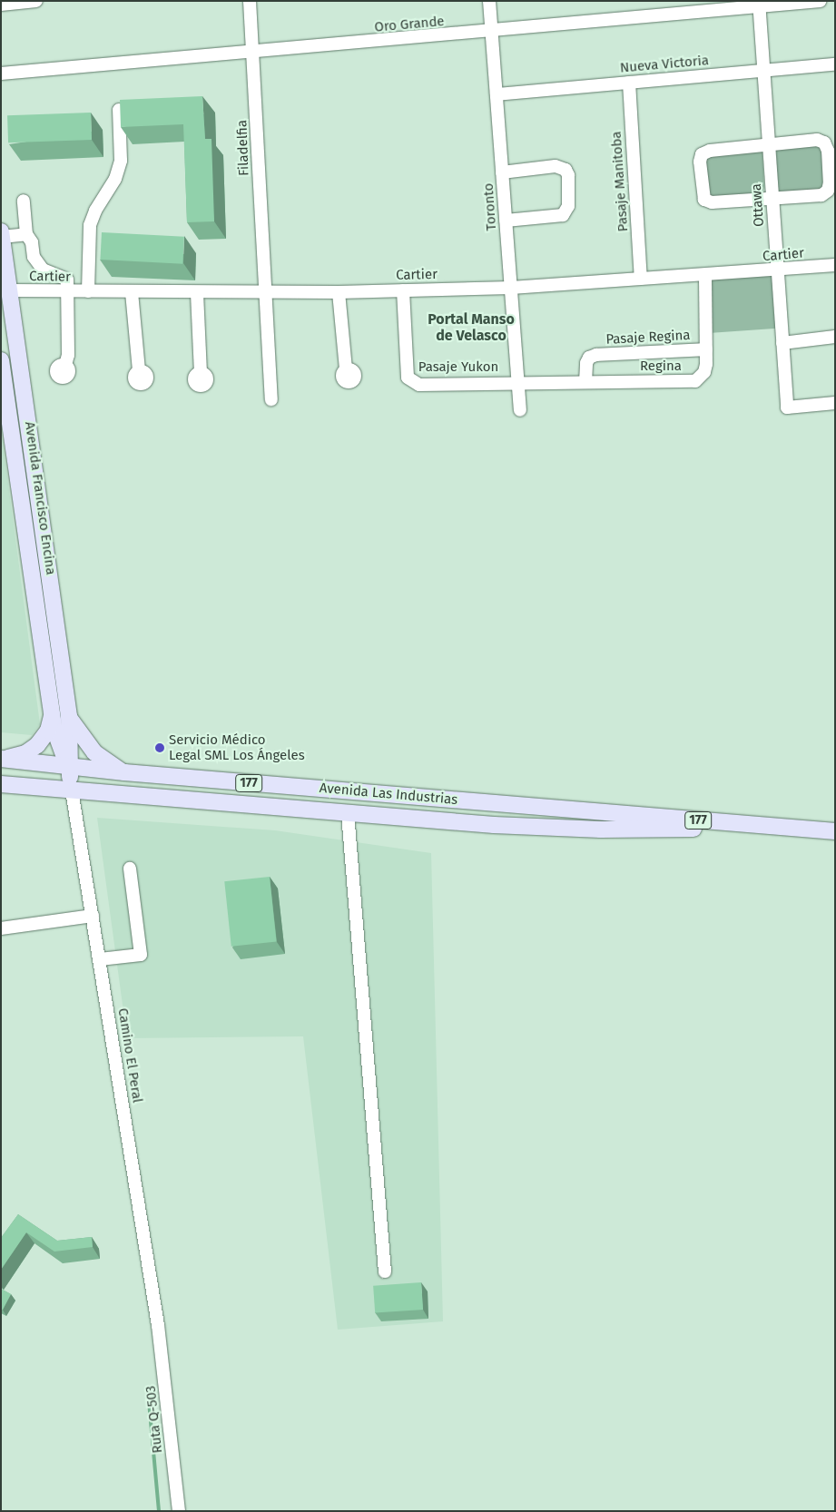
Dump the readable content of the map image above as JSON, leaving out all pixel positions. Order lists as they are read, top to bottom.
{
  "streets": {
    "main road": ["Avenida Francisco Encina", "177", "Avenida Las Industrias"],
    "street": [
      "Oro Grande",
      "Nueva Victoria",
      "Filadelfia",
      "Pasaje Manitoba",
      "Ottawa",
      "Toronto",
      "Cartier",
      "Pasaje Regina",
      "Regina",
      "Pasaje Yukon",
      "Camino El Peral",
      "Ruta Q-503"
    ]
  },
  "crossings": [
    ["Oro Grande", "Filadelfia"],
    ["Oro Grande", "Ottawa"],
    ["Oro Grande", "Toronto"],
    ["Nueva Victoria", "Pasaje Manitoba"],
    ["Nueva Victoria", "Ottawa"],
    ["Nueva Victoria", "Toronto"],
    ["Filadelfia", "Cartier"],
    ["Pasaje Manitoba", "Cartier"],
    ["Ottawa", "Cartier"],
    ["Toronto", "Cartier"],
    ["Toronto", "Regina"],
    ["Toronto", "Pasaje Yukon"],
    ["Cartier", "Regina"],
    ["Cartier", "Pasaje Yukon"],
    ["Cartier", "Avenida Francisco Encina"],
    ["Pasaje Regina", "Regina"],
    ["Regina", "Pasaje Yukon"],
    ["Avenida Francisco Encina", "Avenida Las Industrias"],
    ["Avenida Francisco Encina", "Camino El Peral"],
    ["Avenida Las Industrias", "Camino El Peral"],
    ["Camino El Peral", "Ruta Q-503"]
  ],
  "districts": ["Portal Manso de Velasco"],
  "places": ["Servicio Médico Legal SML Los Ángeles"]
}
